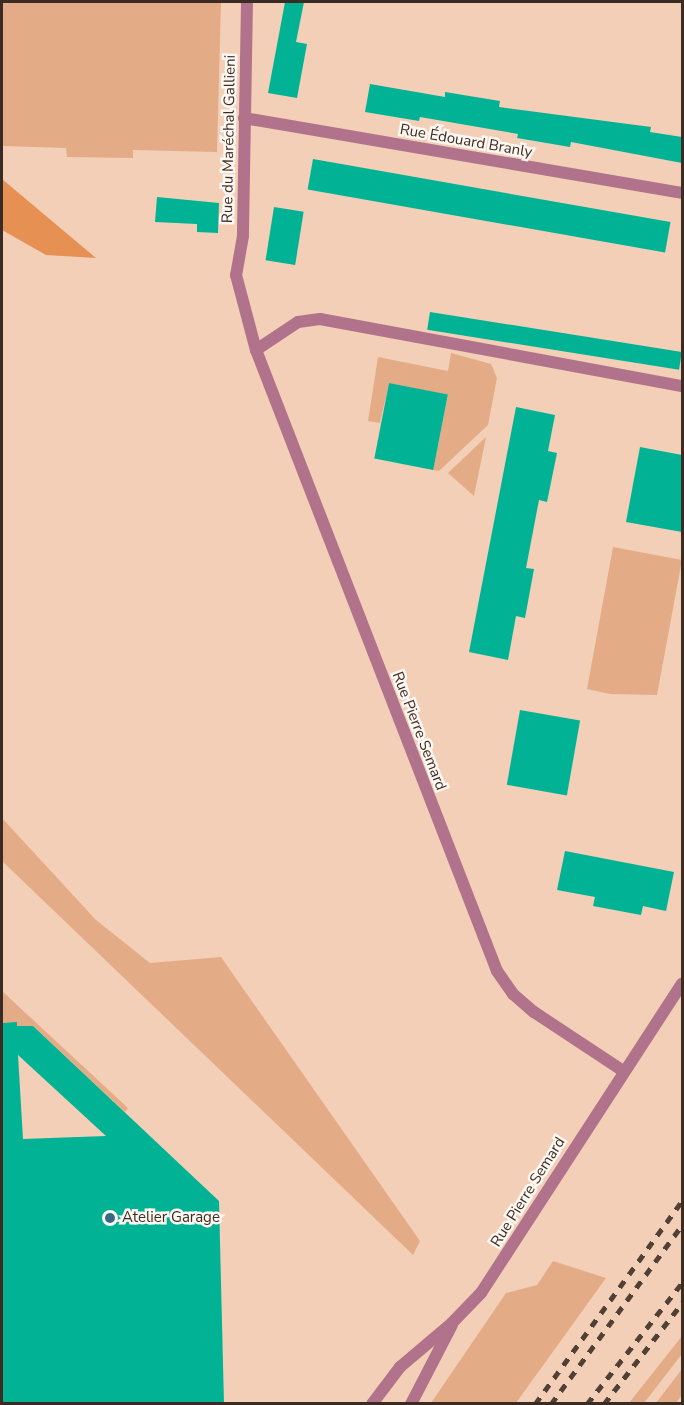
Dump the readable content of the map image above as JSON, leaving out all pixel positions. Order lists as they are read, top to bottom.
{
  "streets": {
    "street": ["Rue du Maréchal Gallieni", "Rue Édouard Branly", "Rue Pierre Semard"]
  },
  "crossings": [
    ["Rue du Maréchal Gallieni", "Rue Édouard Branly"],
    ["Rue du Maréchal Gallieni", "Rue Pierre Semard"]
  ],
  "places": ["Atelier Garage"]
}
